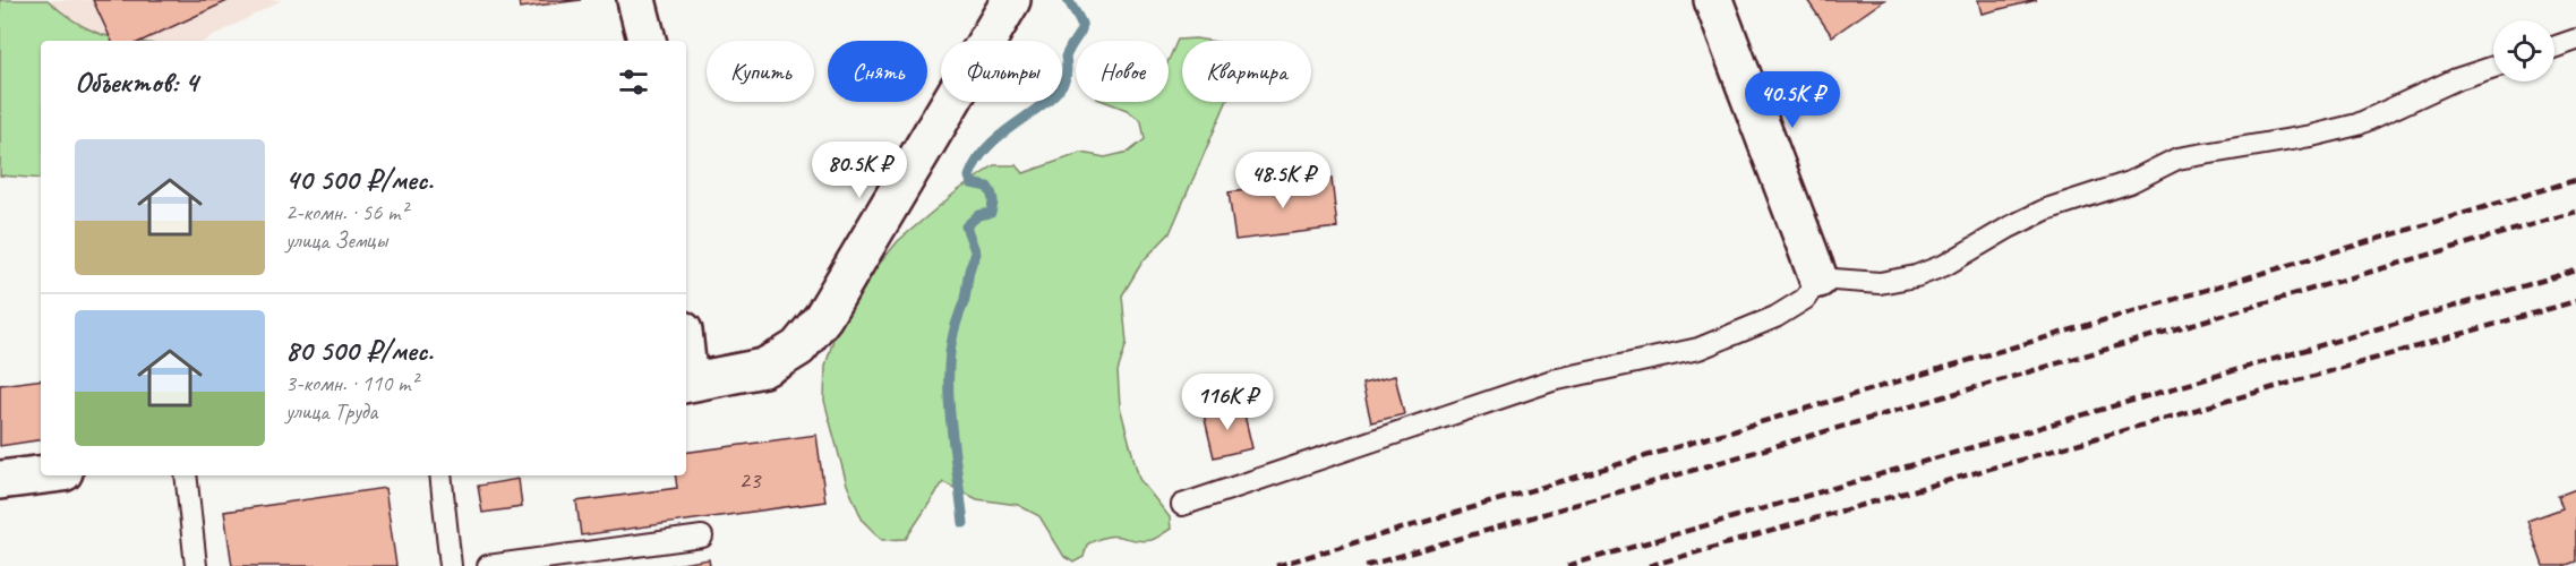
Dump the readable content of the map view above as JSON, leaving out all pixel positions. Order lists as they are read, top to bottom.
{
  "house_numbers": ["23"],
  "page": {
    "chip": [
      "Купить",
      "Снять",
      "Фильтры",
      "Новое",
      "Квартира"
    ],
    "heading": "Объектов: 4",
    "price": [
      "40.5K ₽",
      "80.5K ₽",
      "48.5K ₽",
      "116K ₽"
    ],
    "list": [
      {
        "name": "40 500 ₽/мес.",
        "note": "2-комн. · 56 m² · улица Земцы"
      },
      {
        "name": "80 500 ₽/мес.",
        "note": "3-комн. · 110 m² · улица Труда"
      }
    ]
  }
}
